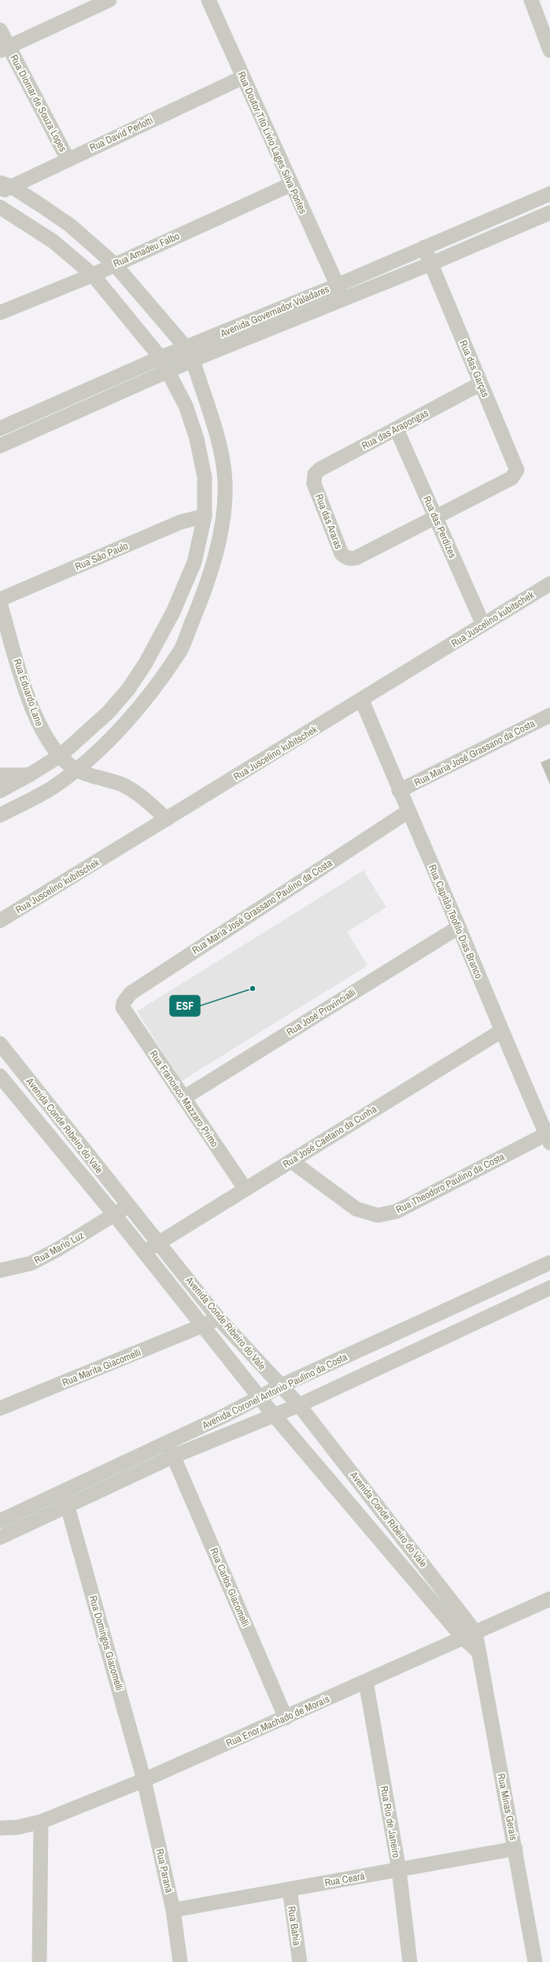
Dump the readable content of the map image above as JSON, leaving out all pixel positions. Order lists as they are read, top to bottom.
{
  "streets": {
    "street": [
      "Rua Diomar de Souza Lopes",
      "Rua David Perlotti",
      "Rua Doutor Tito Livio Lages Silva Pontes",
      "Rua Amadeu Falbo",
      "Avenida Governador Valadares",
      "Rua das Garças",
      "Rua das Arapongas",
      "Rua das Araras",
      "Rua das Perdizes",
      "Rua São Paulo",
      "Rua Juscelino kubitschek",
      "Rua Eduardo Lane",
      "Rua Maria José Grassano da Costa",
      "Rua Maria José Grassano Paulino da Costa",
      "Rua Capitão Teofilo Dias Branco",
      "Rua José Provincialli",
      "Rua Francisco Mazzaro Primo",
      "Avenida Conde Ribeiro do Vale",
      "Rua José Caetano da Cunha",
      "Rua Theodoro Paulino da Costa",
      "Rua Mario Luz",
      "Rua Marita Giacomelli",
      "Avenida Coronel Antonio Paulino da Costa",
      "Rua Carlos Giacomelli",
      "Rua Domingos Giacomelli",
      "Rua Enor Machado de Morais",
      "Rua Minas Gerais",
      "Rua Rio de Janeiro",
      "Rua Paraná",
      "Rua Ceará",
      "Rua Bahia"
    ]
  },
  "crossings": [
    ["Rua Diomar de Souza Lopes", "Rua David Perlotti"],
    ["Rua David Perlotti", "Rua Doutor Tito Livio Lages Silva Pontes"],
    ["Rua Doutor Tito Livio Lages Silva Pontes", "Rua Amadeu Falbo"],
    ["Rua Doutor Tito Livio Lages Silva Pontes", "Avenida Governador Valadares"],
    ["Avenida Governador Valadares", "Rua das Garças"],
    ["Rua das Garças", "Rua das Arapongas"],
    ["Rua das Garças", "Rua das Araras"],
    ["Rua das Garças", "Rua das Perdizes"],
    ["Rua das Arapongas", "Rua das Araras"],
    ["Rua das Arapongas", "Rua das Perdizes"],
    ["Rua das Araras", "Rua das Perdizes"],
    ["Rua das Perdizes", "Rua Juscelino kubitschek"],
    ["Rua Juscelino kubitschek", "Rua Capitão Teofilo Dias Branco"],
    ["Rua Maria José Grassano da Costa", "Rua Capitão Teofilo Dias Branco"],
    ["Rua Maria José Grassano Paulino da Costa", "Rua Capitão Teofilo Dias Branco"],
    ["Rua Maria José Grassano Paulino da Costa", "Rua Francisco Mazzaro Primo"],
    ["Rua Capitão Teofilo Dias Branco", "Rua José Provincialli"],
    ["Rua Capitão Teofilo Dias Branco", "Rua José Caetano da Cunha"],
    ["Rua Capitão Teofilo Dias Branco", "Rua Theodoro Paulino da Costa"],
    ["Rua José Provincialli", "Rua Francisco Mazzaro Primo"],
    ["Rua Francisco Mazzaro Primo", "Rua José Caetano da Cunha"],
    ["Avenida Conde Ribeiro do Vale", "Rua José Caetano da Cunha"],
    ["Avenida Conde Ribeiro do Vale", "Rua Mario Luz"],
    ["Avenida Conde Ribeiro do Vale", "Rua Marita Giacomelli"],
    ["Avenida Conde Ribeiro do Vale", "Avenida Coronel Antonio Paulino da Costa"],
    ["Avenida Conde Ribeiro do Vale", "Rua Enor Machado de Morais"],
    ["Avenida Conde Ribeiro do Vale", "Rua Minas Gerais"],
    ["Rua José Caetano da Cunha", "Rua Theodoro Paulino da Costa"],
    ["Avenida Coronel Antonio Paulino da Costa", "Rua Carlos Giacomelli"],
    ["Avenida Coronel Antonio Paulino da Costa", "Rua Domingos Giacomelli"],
    ["Rua Carlos Giacomelli", "Rua Enor Machado de Morais"],
    ["Rua Domingos Giacomelli", "Rua Enor Machado de Morais"],
    ["Rua Domingos Giacomelli", "Rua Paraná"],
    ["Rua Enor Machado de Morais", "Rua Minas Gerais"],
    ["Rua Enor Machado de Morais", "Rua Rio de Janeiro"],
    ["Rua Enor Machado de Morais", "Rua Paraná"],
    ["Rua Minas Gerais", "Rua Ceará"],
    ["Rua Rio de Janeiro", "Rua Ceará"],
    ["Rua Paraná", "Rua Ceará"],
    ["Rua Ceará", "Rua Bahia"]
  ],
  "places": ["ESF"]
}
